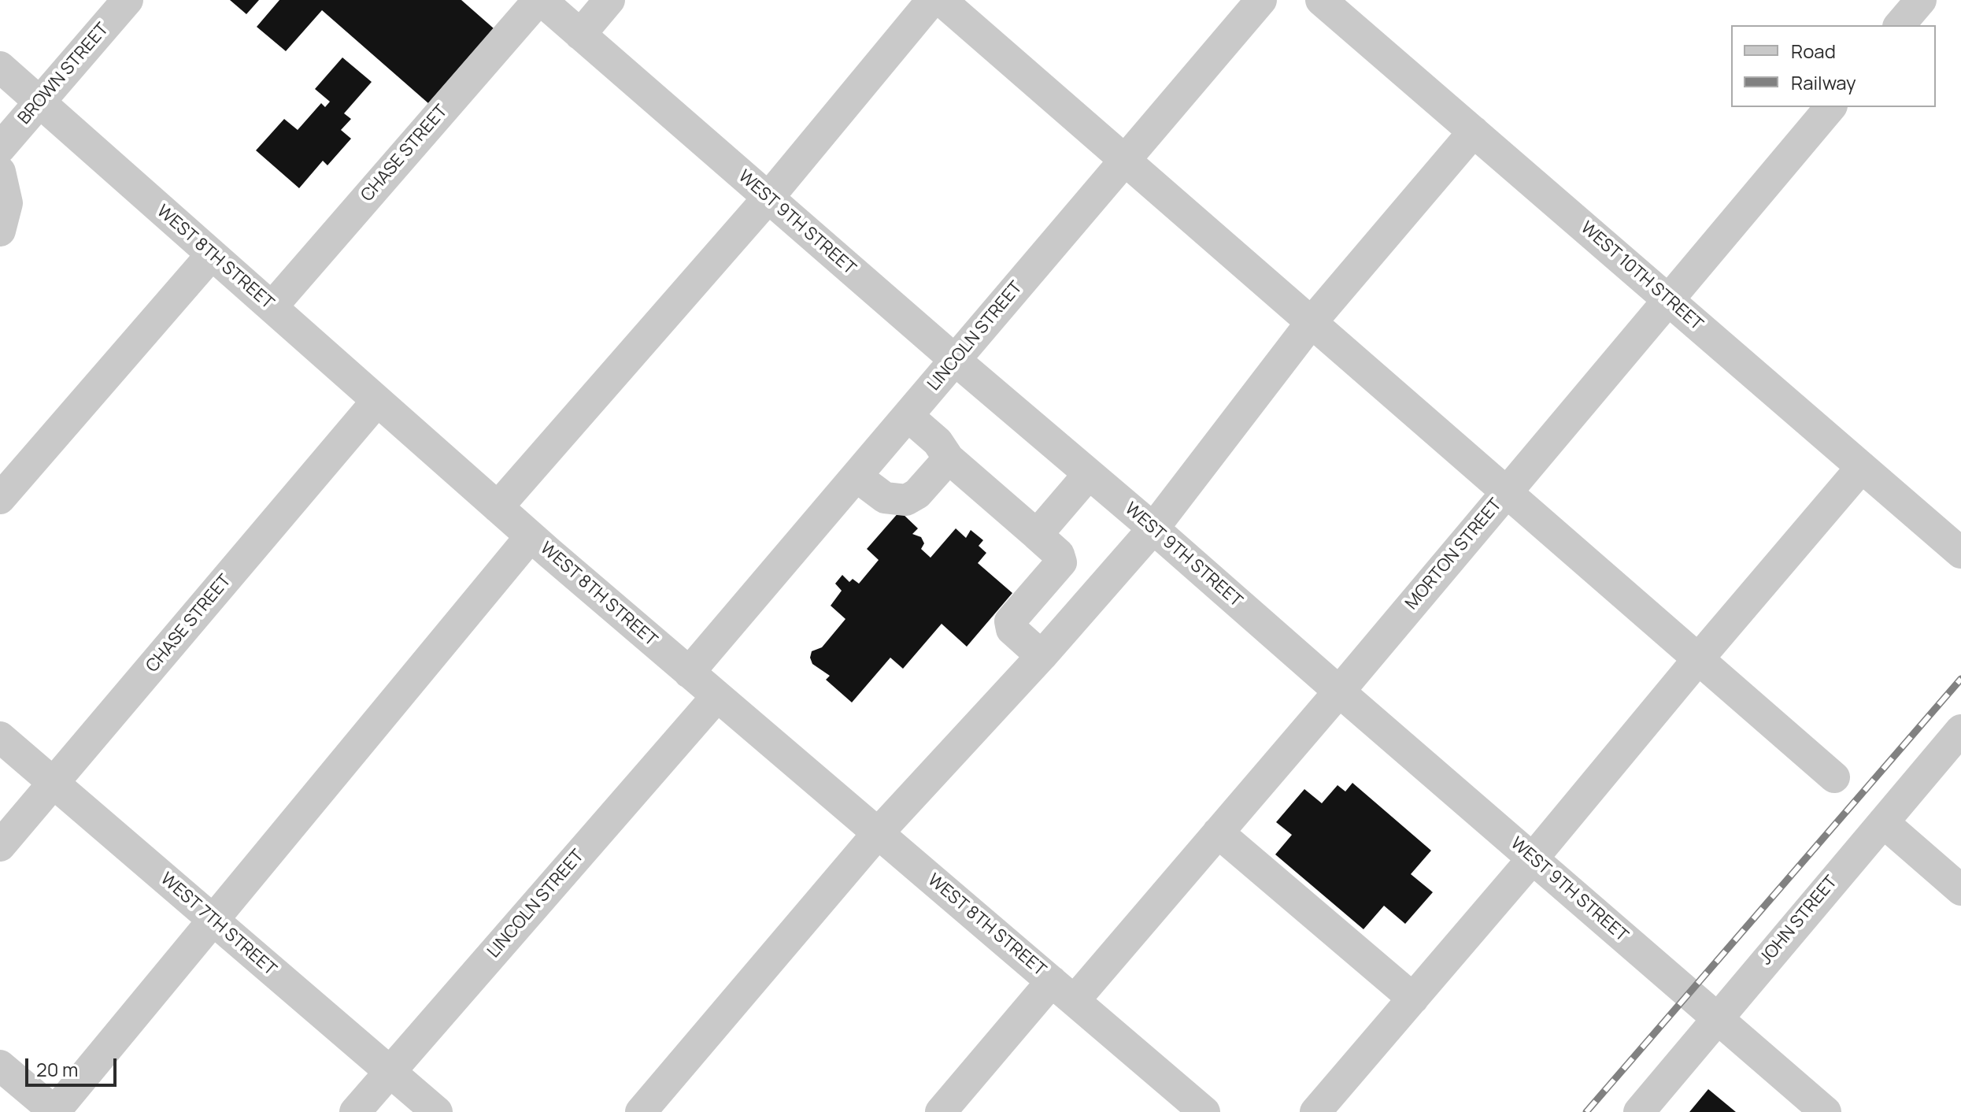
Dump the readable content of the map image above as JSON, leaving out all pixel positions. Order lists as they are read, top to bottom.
{
  "streets": {
    "street": [
      "BROWN STREET",
      "CHASE STREET",
      "WEST 9TH STREET",
      "WEST 8TH STREET",
      "WEST 10TH STREET",
      "LINCOLN STREET",
      "MORTON STREET",
      "JOHN STREET",
      "WEST 7TH STREET"
    ]
  },
  "crossings": [
    ["BROWN STREET", "WEST 8TH STREET"],
    ["CHASE STREET", "WEST 9TH STREET"],
    ["CHASE STREET", "WEST 8TH STREET"],
    ["CHASE STREET", "WEST 7TH STREET"],
    ["WEST 9TH STREET", "LINCOLN STREET"],
    ["WEST 9TH STREET", "MORTON STREET"],
    ["WEST 9TH STREET", "JOHN STREET"],
    ["WEST 8TH STREET", "LINCOLN STREET"],
    ["WEST 8TH STREET", "MORTON STREET"],
    ["WEST 10TH STREET", "MORTON STREET"],
    ["LINCOLN STREET", "WEST 7TH STREET"]
  ],
  "legend": ["Road", "Railway"],
  "scale_bar": "20 m"
}
